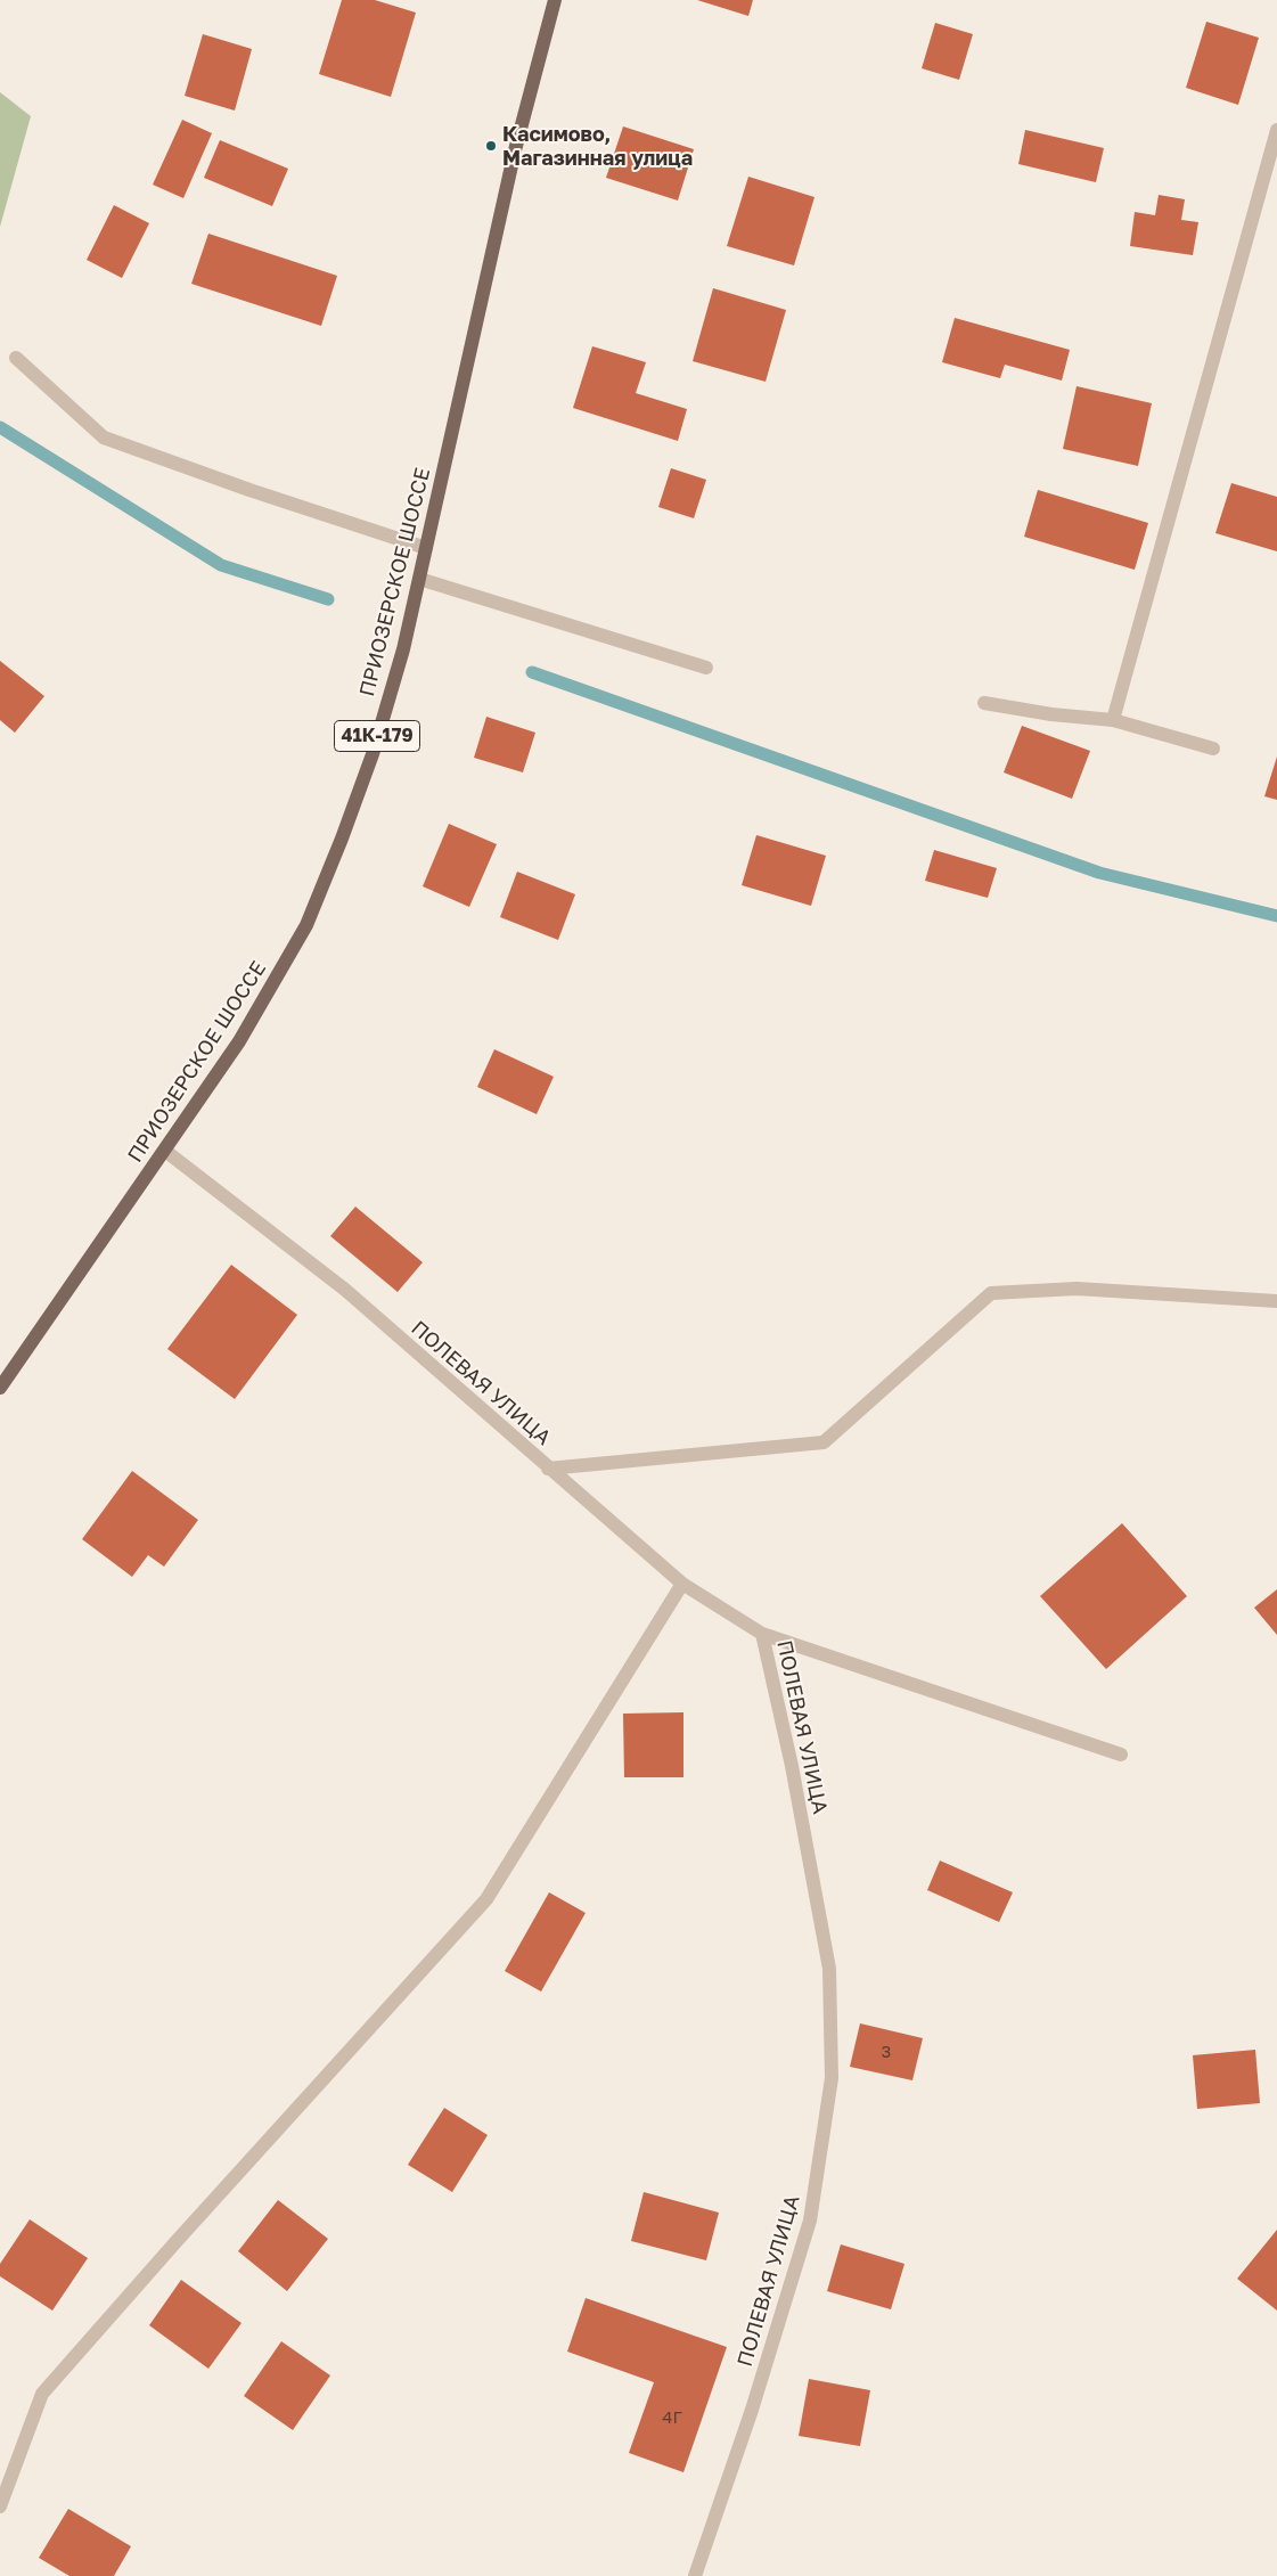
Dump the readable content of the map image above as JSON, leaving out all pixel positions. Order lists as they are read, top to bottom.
{
  "streets": {
    "main road": ["ПРИОЗЕРСКОЕ ШОССЕ", "41К-179"],
    "street": ["ПОЛЕВАЯ УЛИЦА"]
  },
  "crossings": [
    ["ПРИОЗЕРСКОЕ ШОССЕ", "ПОЛЕВАЯ УЛИЦА"]
  ],
  "places": ["Касимово, Магазинная улица"],
  "house_numbers": ["3", "4Г"]
}
